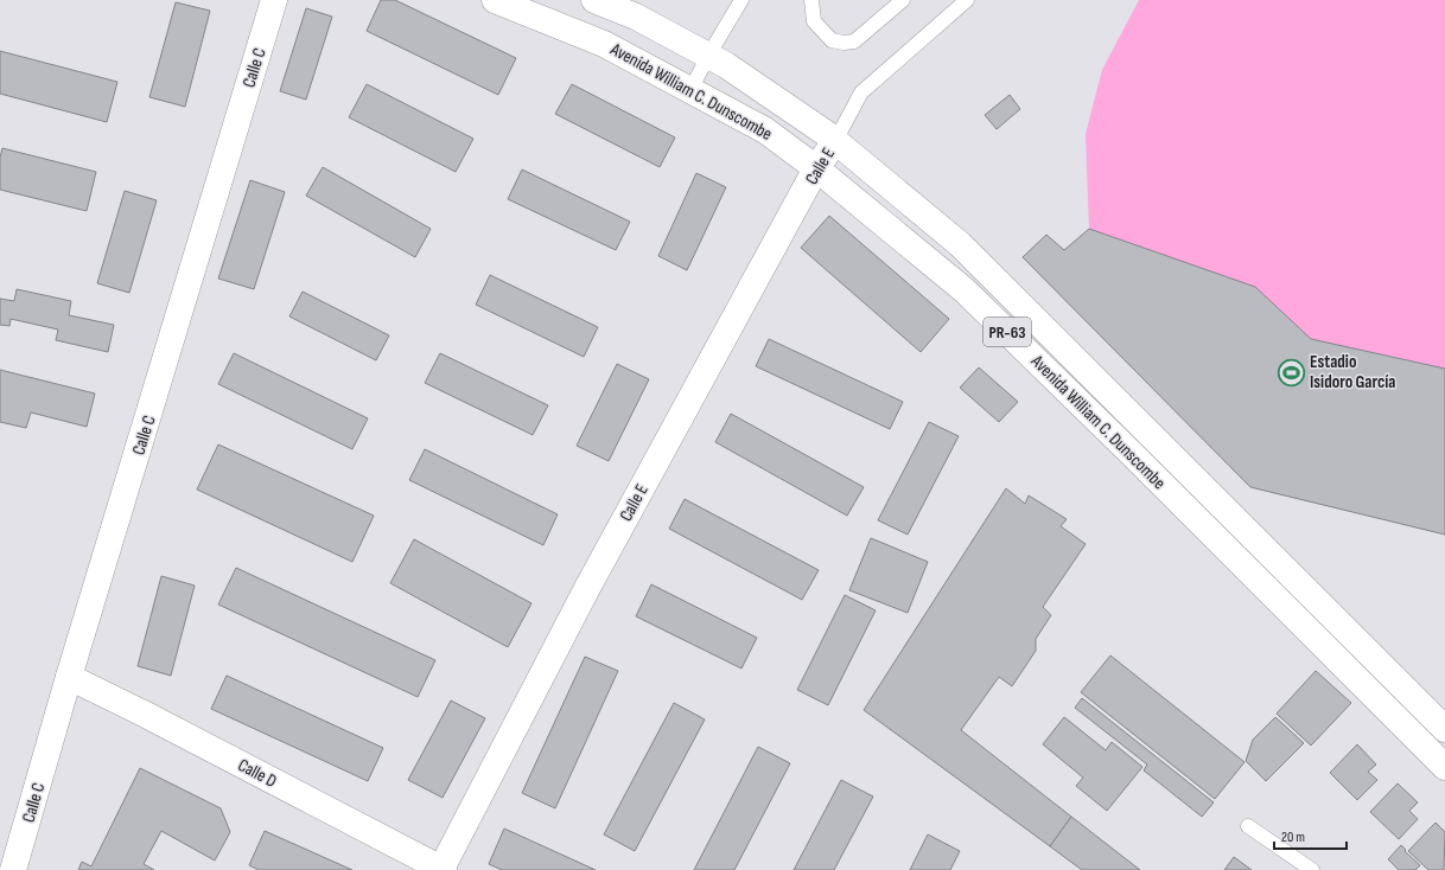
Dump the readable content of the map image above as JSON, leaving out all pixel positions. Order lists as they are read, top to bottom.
{
  "streets": {
    "main road": [
      "Calle C",
      "Avenida William C. Dunscombe",
      "Calle E",
      "PR-63",
      "Calle D"
    ]
  },
  "crossings": [
    ["Calle C", "Calle D"],
    ["Avenida William C. Dunscombe", "Calle E"],
    ["Calle E", "Calle D"]
  ],
  "places": {
    "sports": ["Estadio Isidoro García"]
  },
  "scale_bar": "20 m"
}
